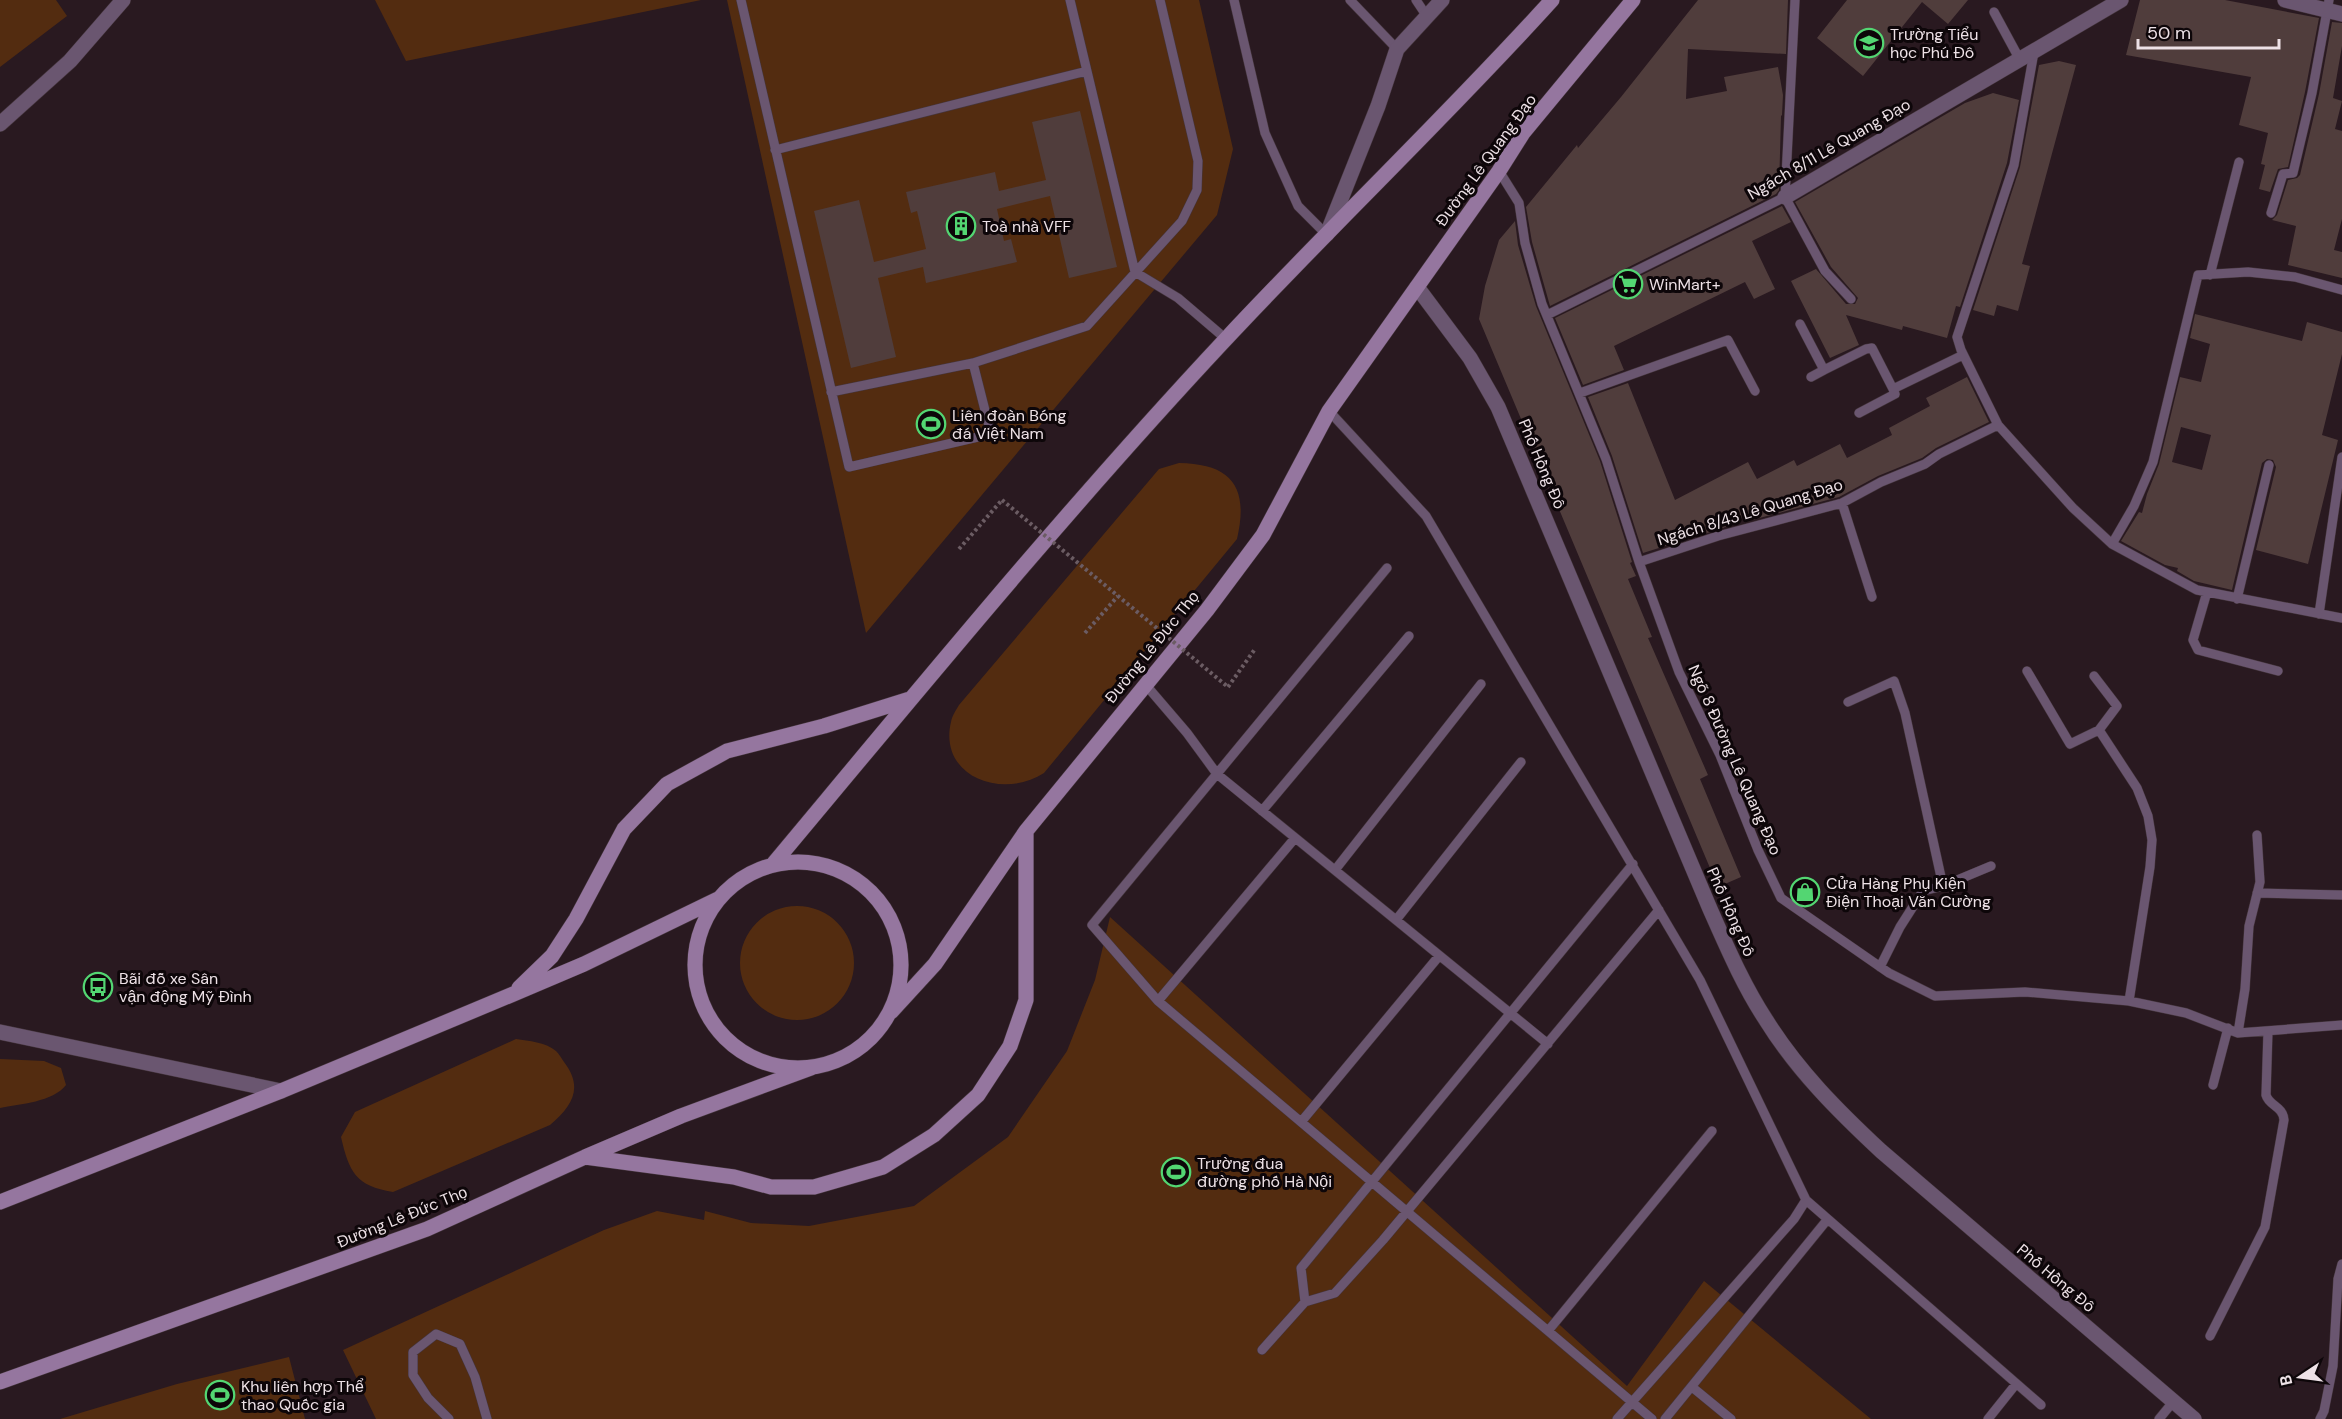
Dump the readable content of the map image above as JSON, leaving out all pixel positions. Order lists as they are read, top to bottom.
{
  "streets": {
    "main road": ["Đường Lê Quang Đạo", "Đường Lê Đức Thọ"],
    "street": ["Ngách 8/11 Lê Quang Đạo", "Phố Hồng Đô"],
    "lane": ["Ngách 8/43 Lê Quang Đạo", "Ngõ 8 Đường Lê Quang Đạo"]
  },
  "crossings": [
    ["Ngách 8/11 Lê Quang Đạo", "Ngõ 8 Đường Lê Quang Đạo"],
    ["Đường Lê Quang Đạo", "Phố Hồng Đô"],
    ["Đường Lê Quang Đạo", "Đường Lê Đức Thọ"],
    ["Đường Lê Quang Đạo", "Ngõ 8 Đường Lê Quang Đạo"],
    ["Phố Hồng Đô", "Đường Lê Đức Thọ"],
    ["Ngách 8/43 Lê Quang Đạo", "Ngõ 8 Đường Lê Quang Đạo"]
  ],
  "places": {
    "school or university": ["Trường Tiểu học Phú Đô"],
    "building": ["Toà nhà VFF"],
    "supermarket": ["WinMart+"],
    "sports": ["Liên đoàn Bóng đá Việt Nam", "Trường đua đường phố Hà Nội", "Khu liên hợp Thể thao Quốc gia"],
    "shop": ["Cửa Hàng Phụ Kiện Điện Thoại Văn Cường"],
    "bus stop": ["Bãi đỗ xe Sân vận động Mỹ Đình"]
  },
  "scale_bar": "50 m",
  "north": "left"
}
